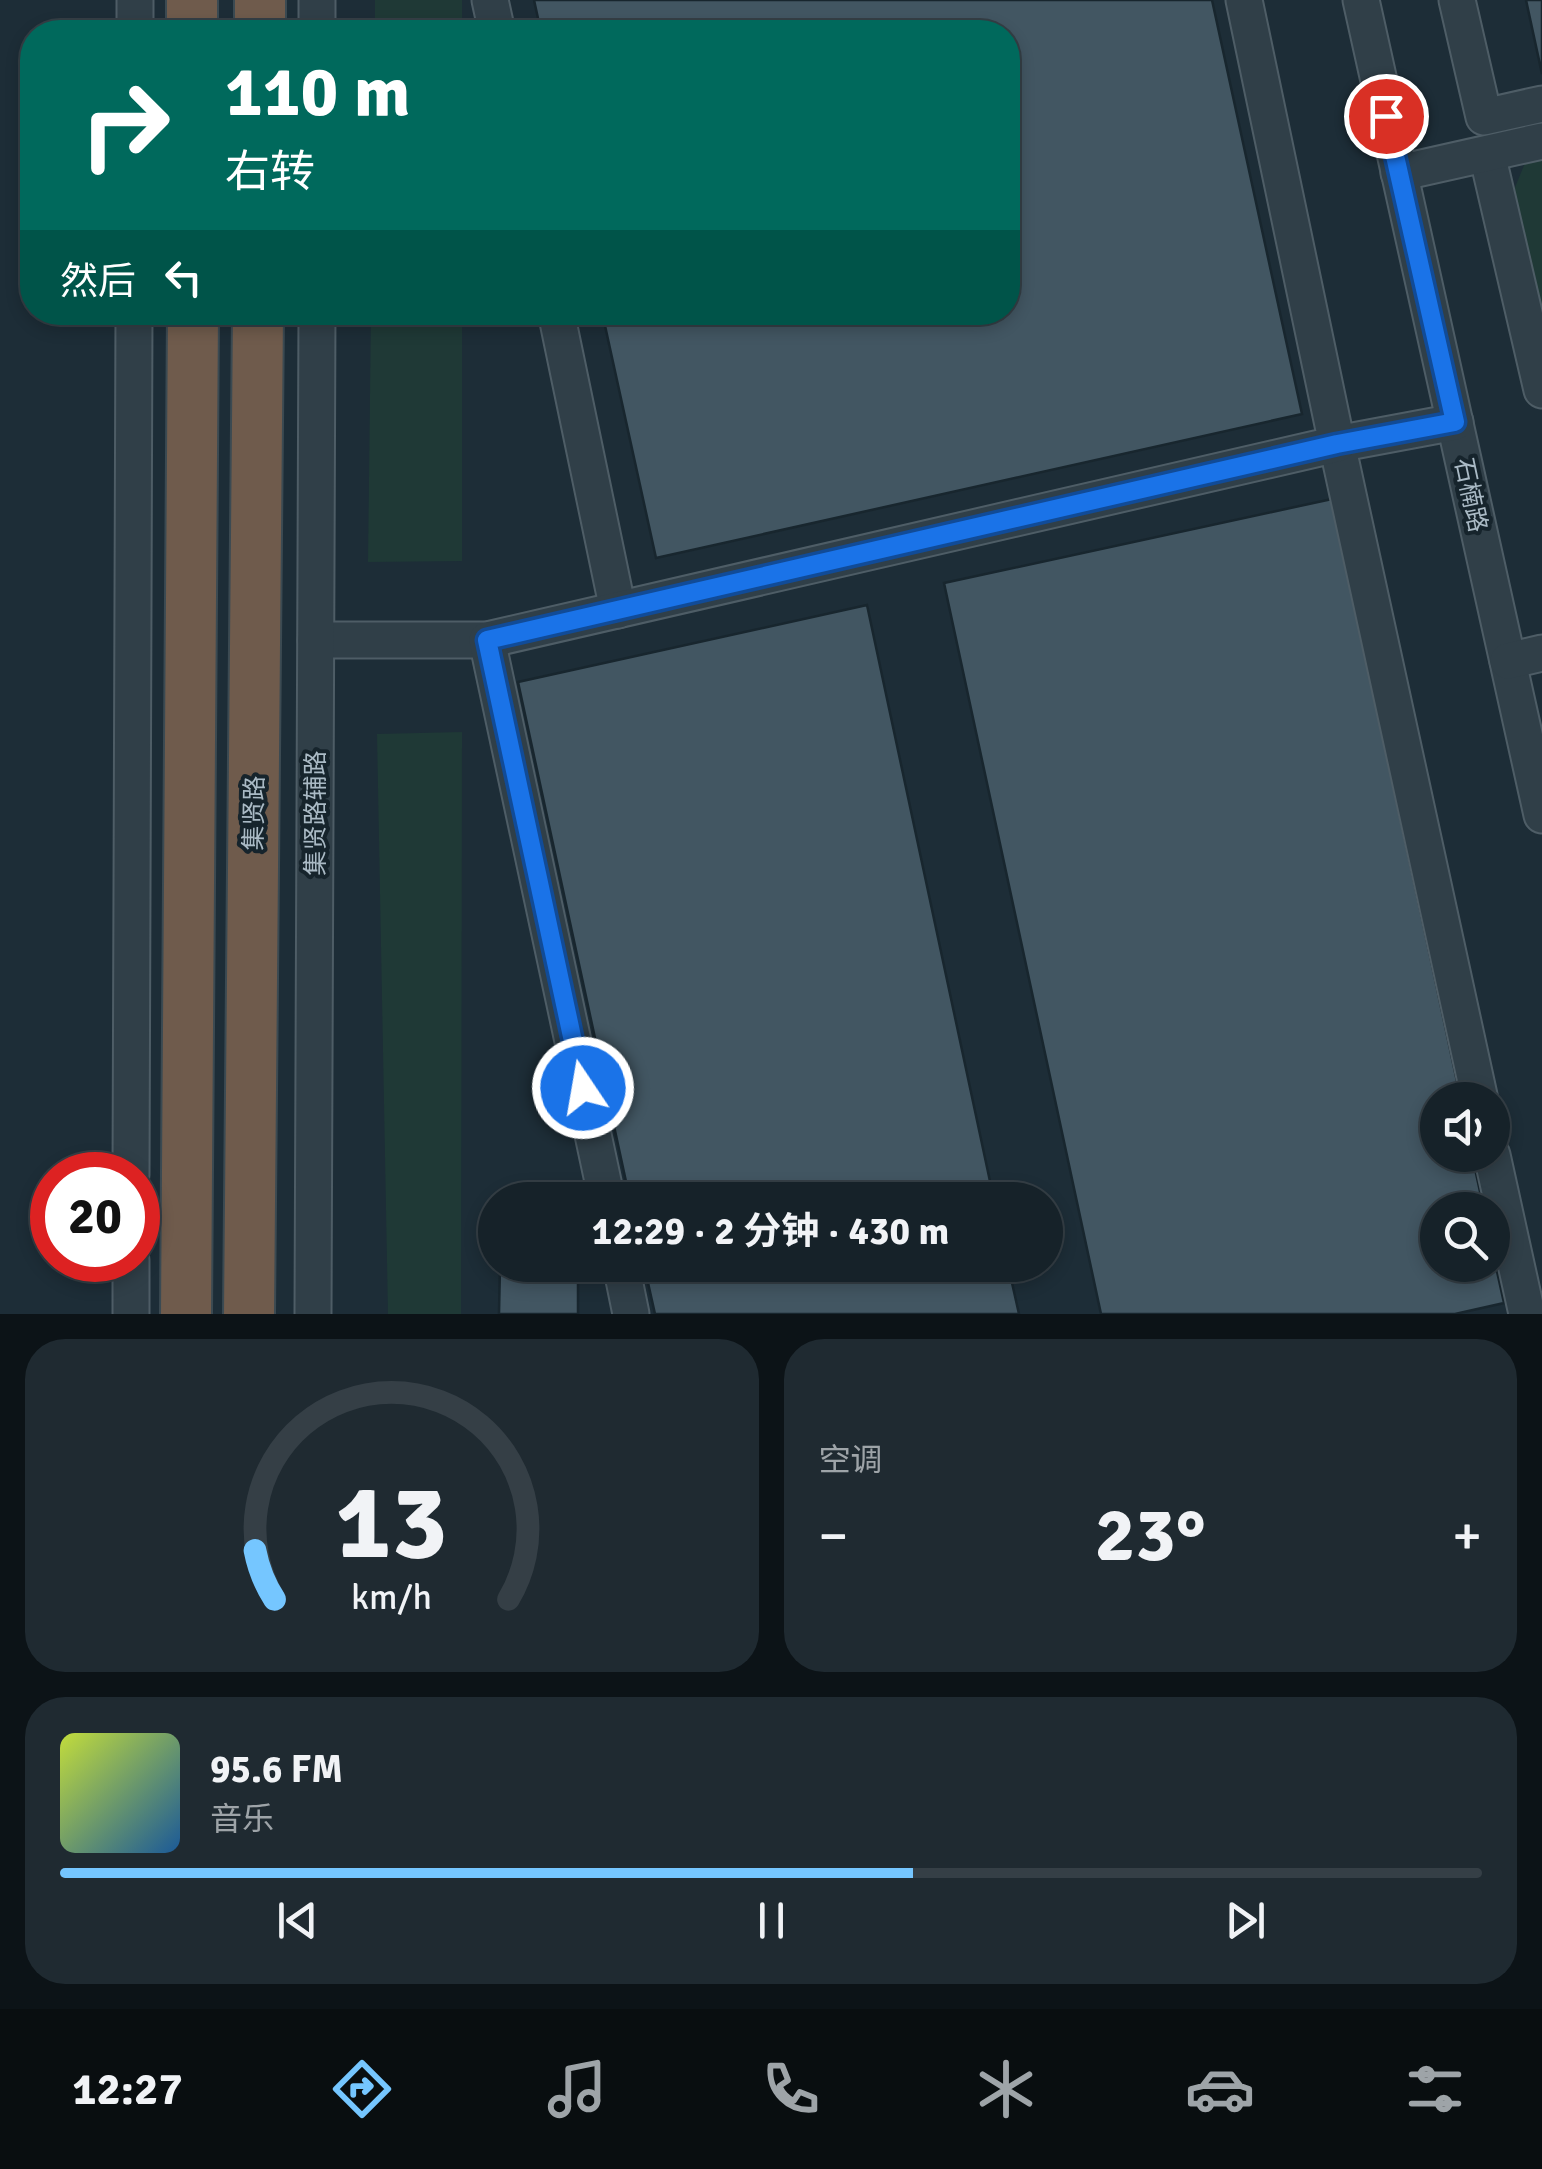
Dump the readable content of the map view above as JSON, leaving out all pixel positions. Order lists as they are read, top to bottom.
{
  "streets": {
    "highway": ["集贤路"],
    "street": ["石楠路", "集贤路辅路"]
  },
  "page": {
    "turn": ["110 m", "右转"],
    "then": "然后",
    "limit": "20",
    "trip": "12:29 · 2 分钟 · 430 m",
    "tile": "空调",
    "heat": ["−", "23°", "+"],
    "song": ["95.6 FM", "音乐"],
    "tabs": "12:27",
    "gauge": ["13", "km/h"]
  }
}
